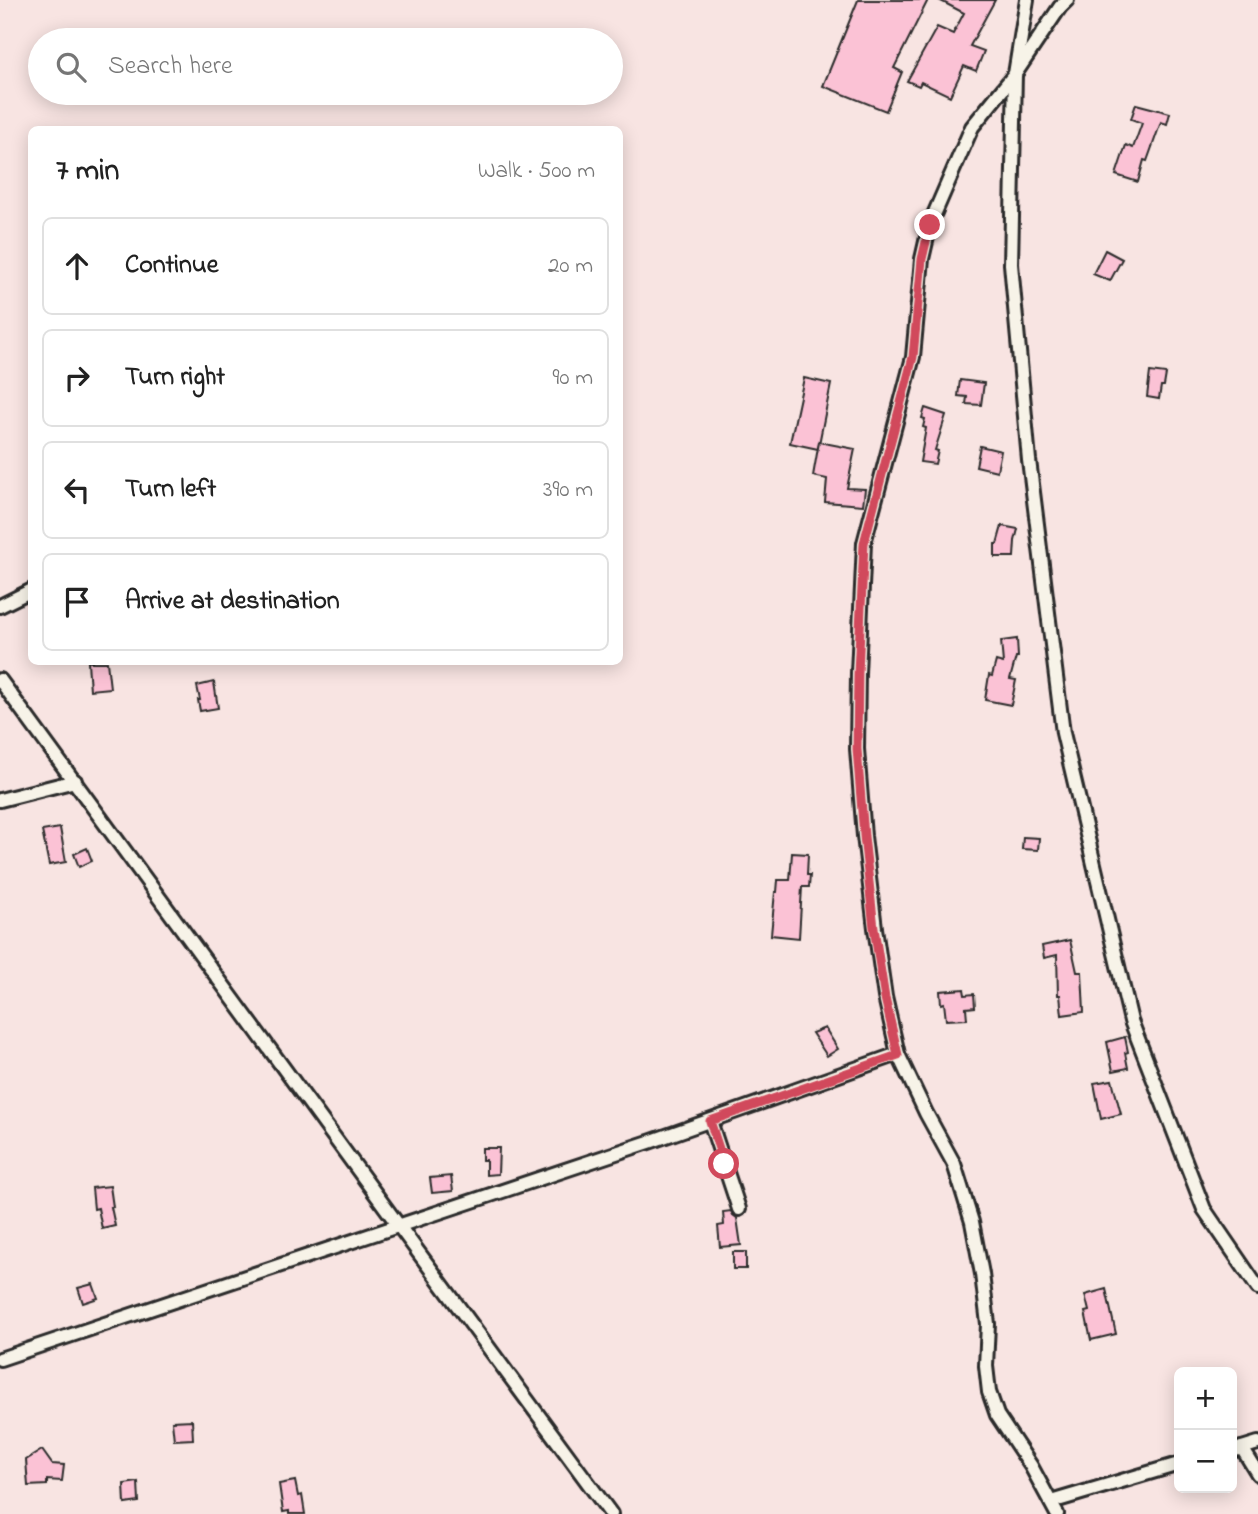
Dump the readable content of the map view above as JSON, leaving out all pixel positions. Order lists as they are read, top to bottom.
{
  "page": {
    "search": "Search here",
    "heading": ["7 min", "Walk · 500 m"],
    "list": [
      ["Continue", "20 m"],
      ["Turn right", "90 m"],
      ["Turn left", "390 m"],
      "Arrive at destination"
    ],
    "map_buttons": ["+", "−"]
  }
}
